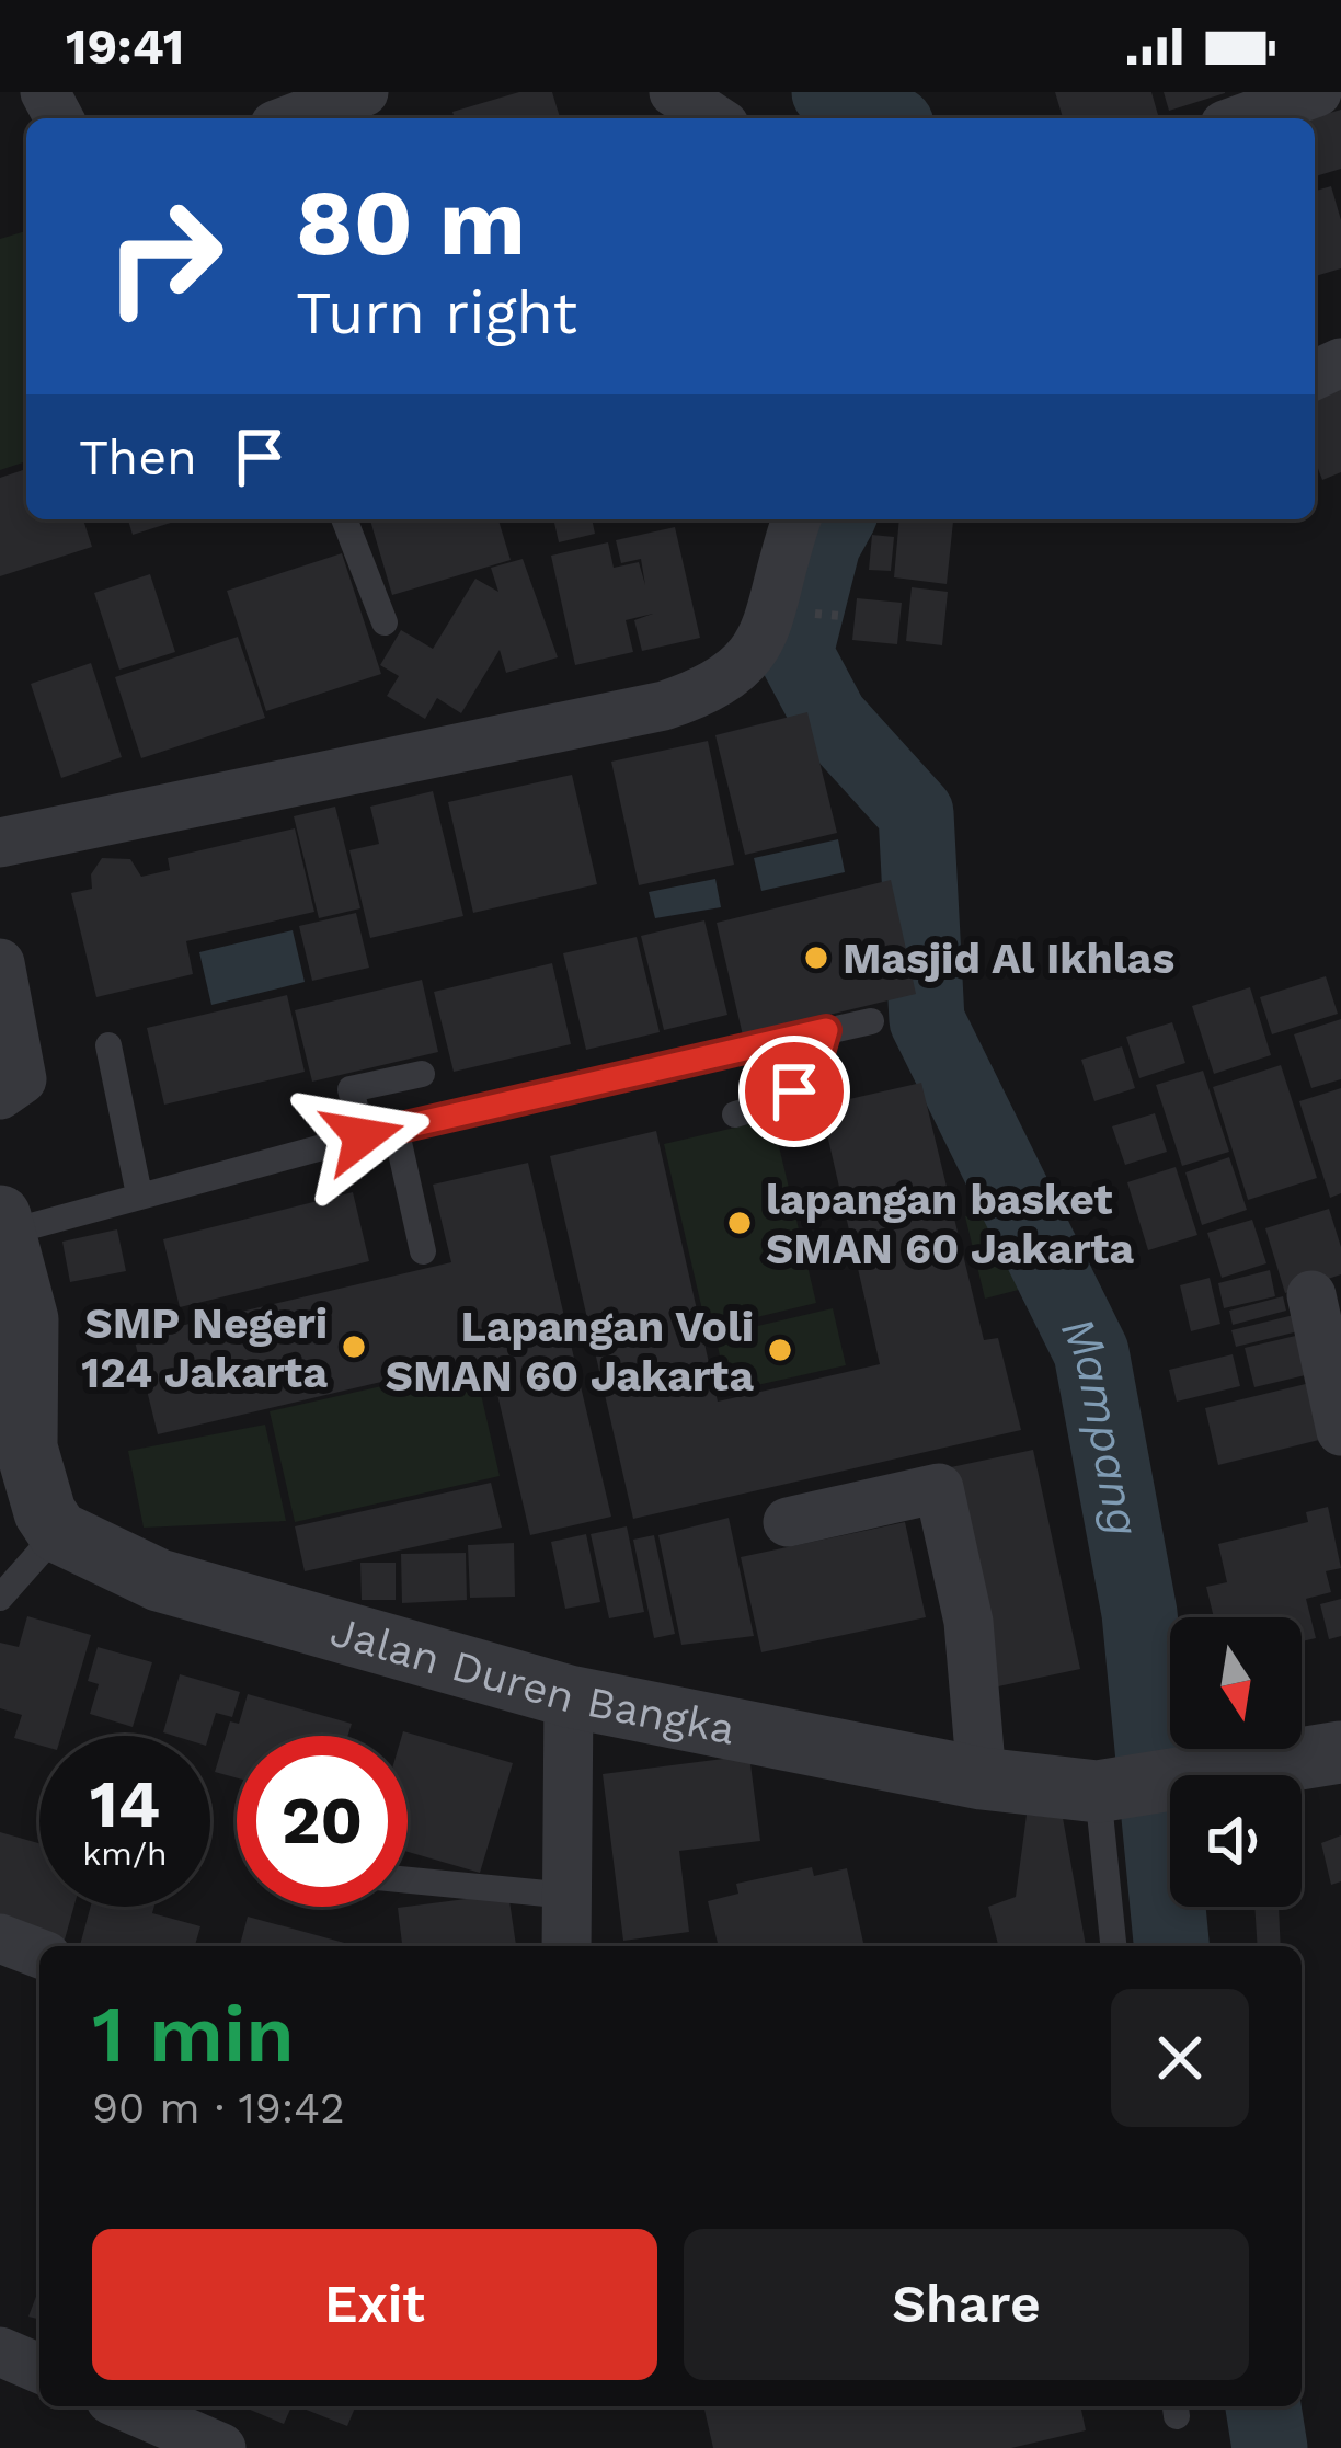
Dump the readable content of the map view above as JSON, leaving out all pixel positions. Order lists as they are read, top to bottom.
{
  "streets": {
    "street": ["Jalan Duren Bangka"]
  },
  "water": ["Mampang"],
  "places": [
    "Masjid Al Ikhlas",
    "lapangan basket SMAN 60 Jakarta",
    "SMP Negeri 124 Jakarta",
    "Lapangan Voli SMAN 60 Jakarta"
  ],
  "north": "bottom",
  "page": {
    "status": "19:41",
    "turn": ["80 m", "Turn right"],
    "then": "Then",
    "speed": "14 km/h",
    "limit": "20",
    "heading": ["1 min", "90 m · 19:42"],
    "buttons": ["Exit", "Share"]
  }
}
